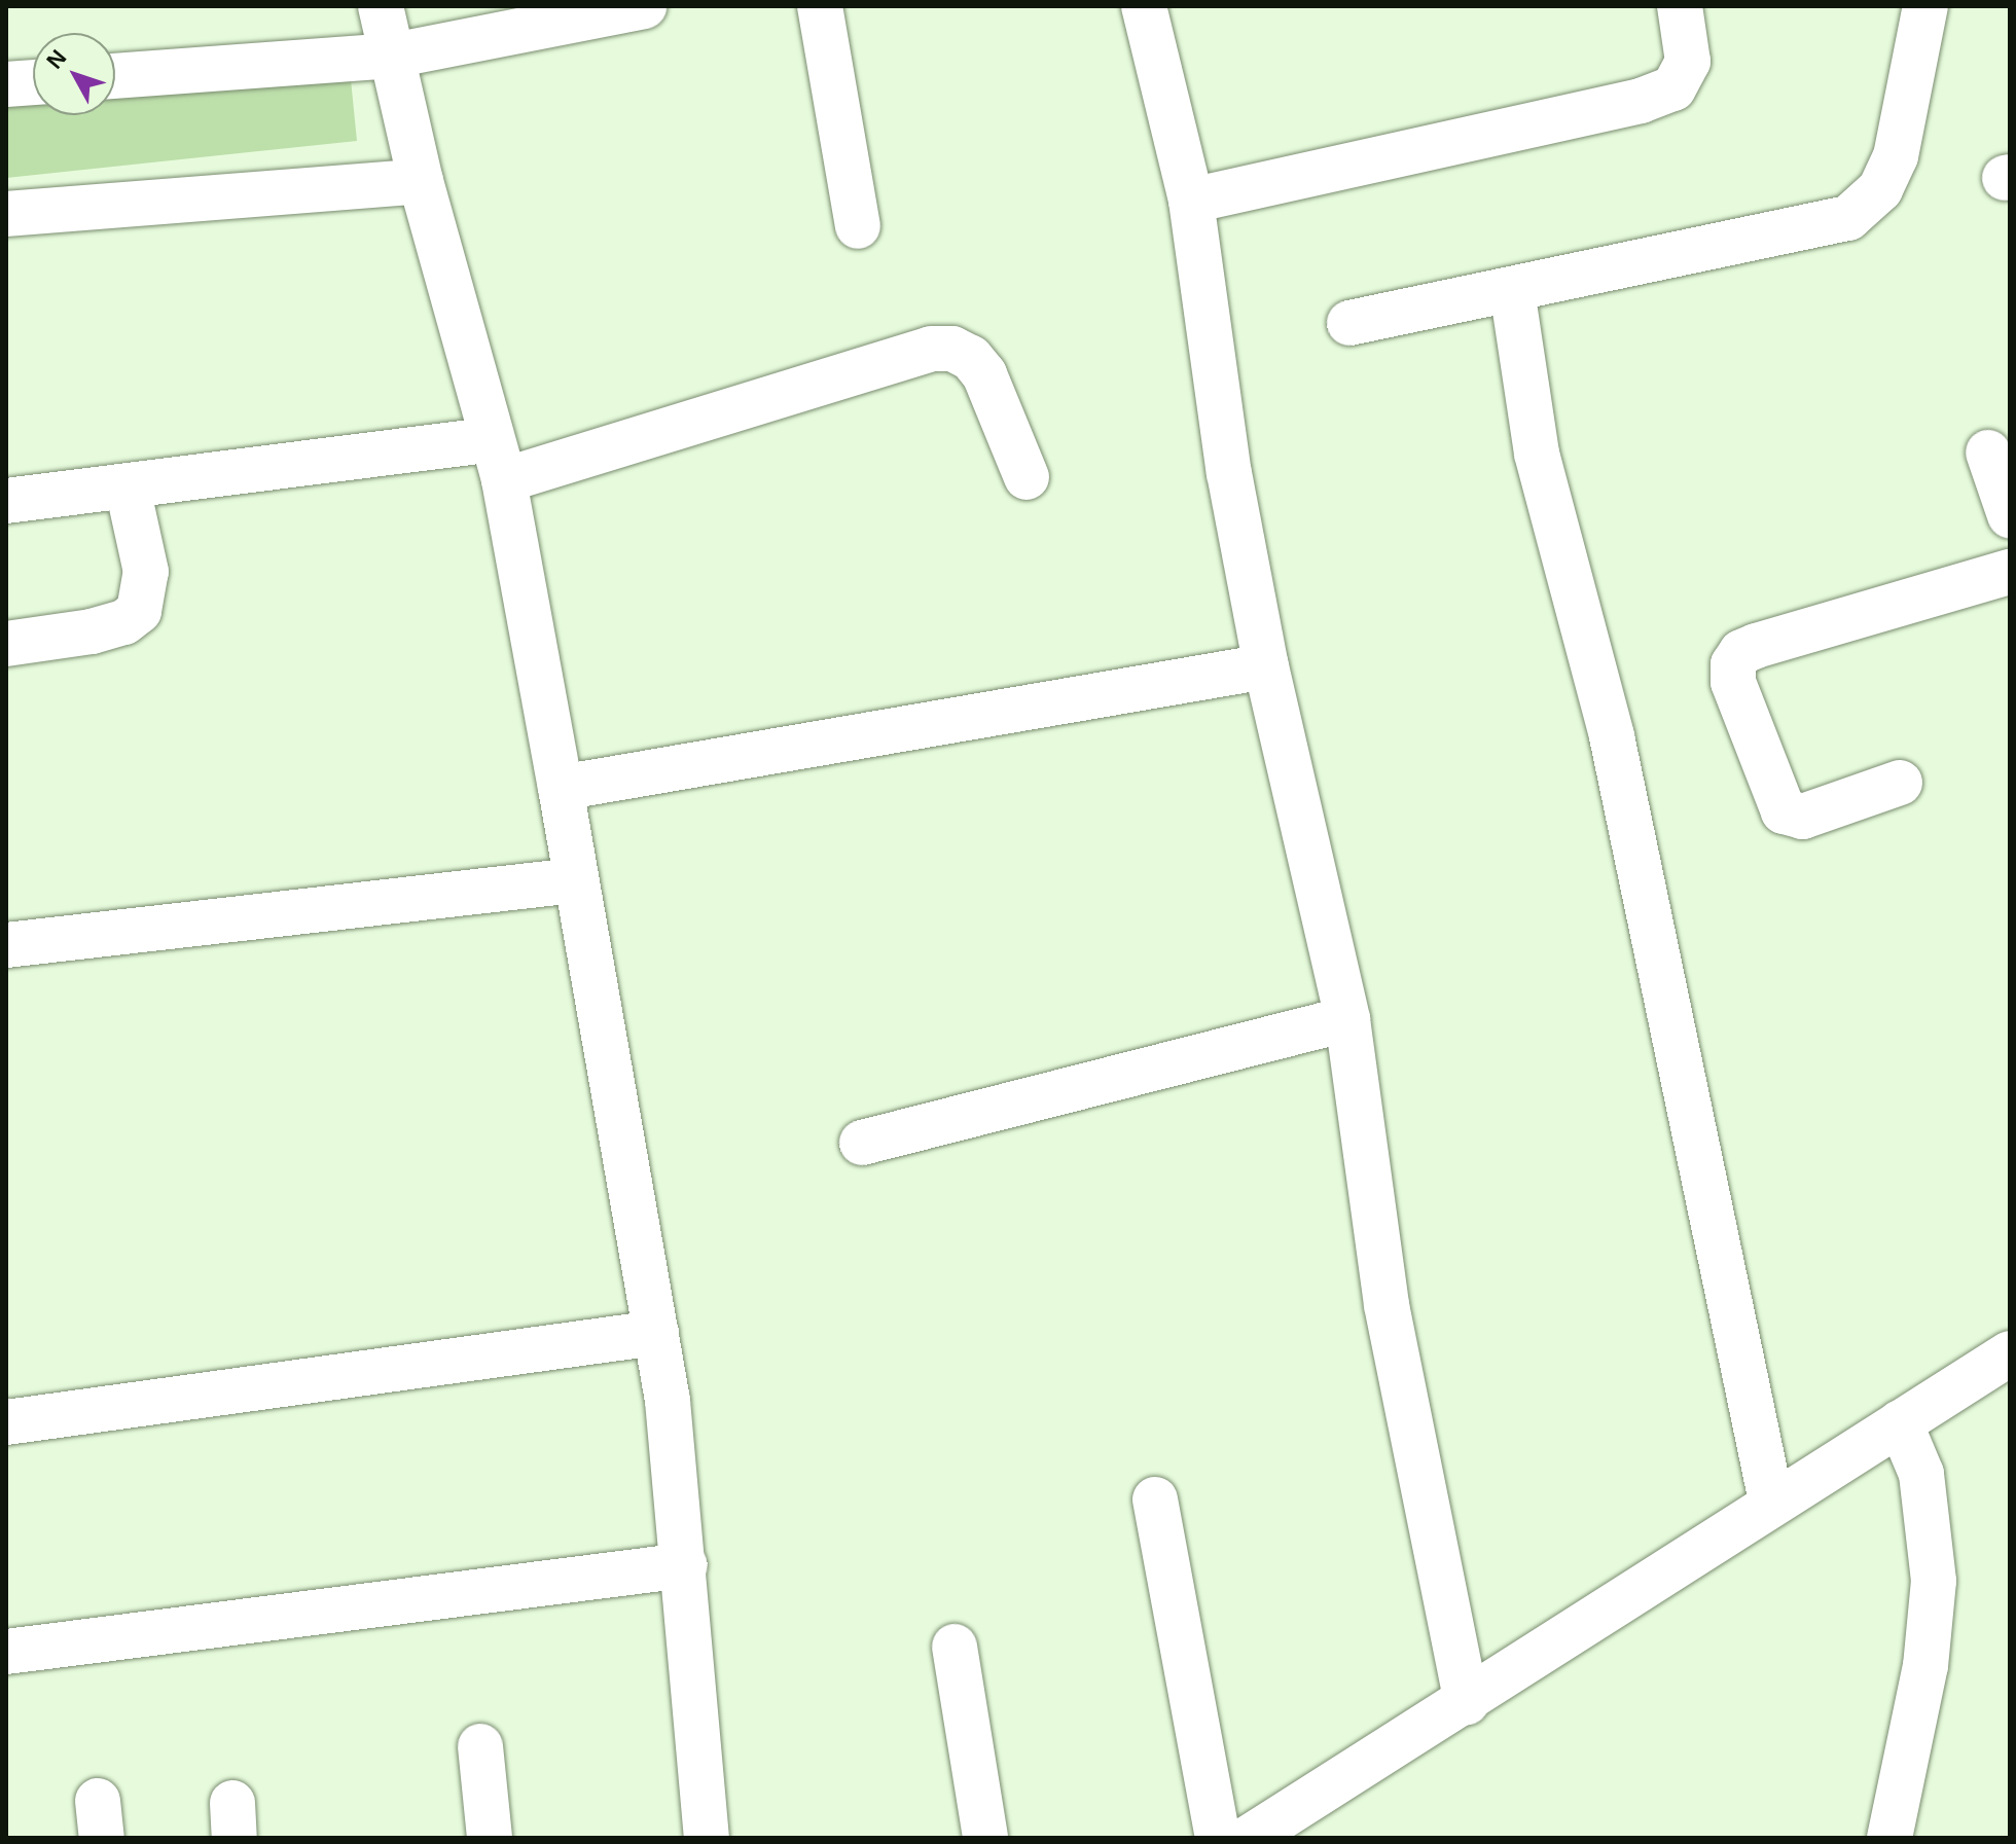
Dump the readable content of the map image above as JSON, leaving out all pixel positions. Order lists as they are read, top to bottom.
{
  "north": "top left"
}
